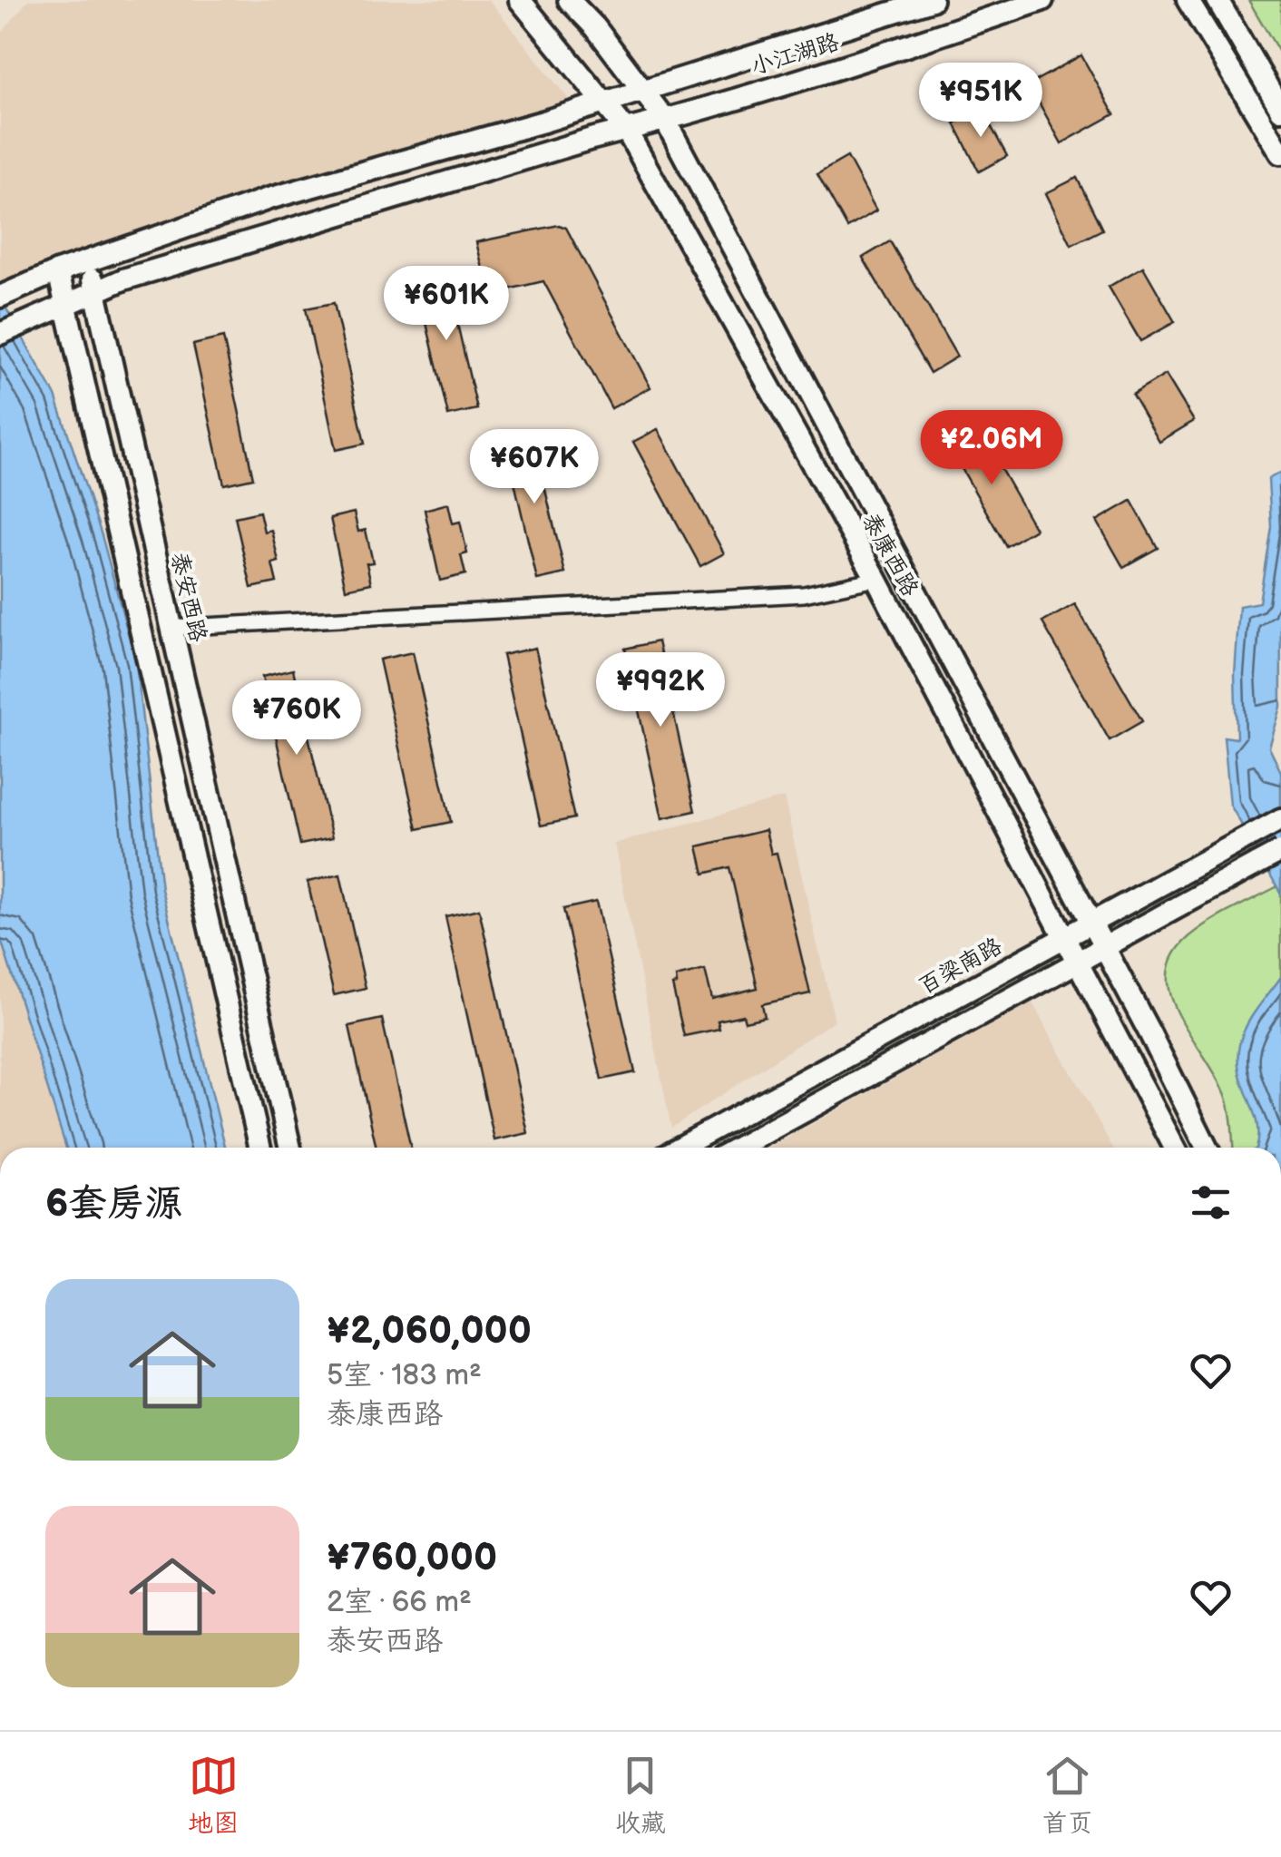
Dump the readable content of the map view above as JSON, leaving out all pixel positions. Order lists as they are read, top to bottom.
{
  "streets": {
    "main road": [
      "小江湖路",
      "泰康西路",
      "泰安西路",
      "百梁南路"
    ]
  },
  "crossings": [
    ["小江湖路", "泰康西路"],
    ["小江湖路", "泰安西路"],
    ["泰康西路", "百梁南路"]
  ],
  "page": {
    "price": [
      "¥951K",
      "¥601K",
      "¥2.06M",
      "¥607K",
      "¥992K",
      "¥760K"
    ],
    "heading": "6套房源",
    "list": [
      {
        "name": "¥2,060,000",
        "note": "5室 · 183 m² · 泰康西路"
      },
      {
        "name": "¥760,000",
        "note": "2室 · 66 m² · 泰安西路"
      }
    ],
    "tabs": ["地图", "收藏", "首页"]
  }
}
